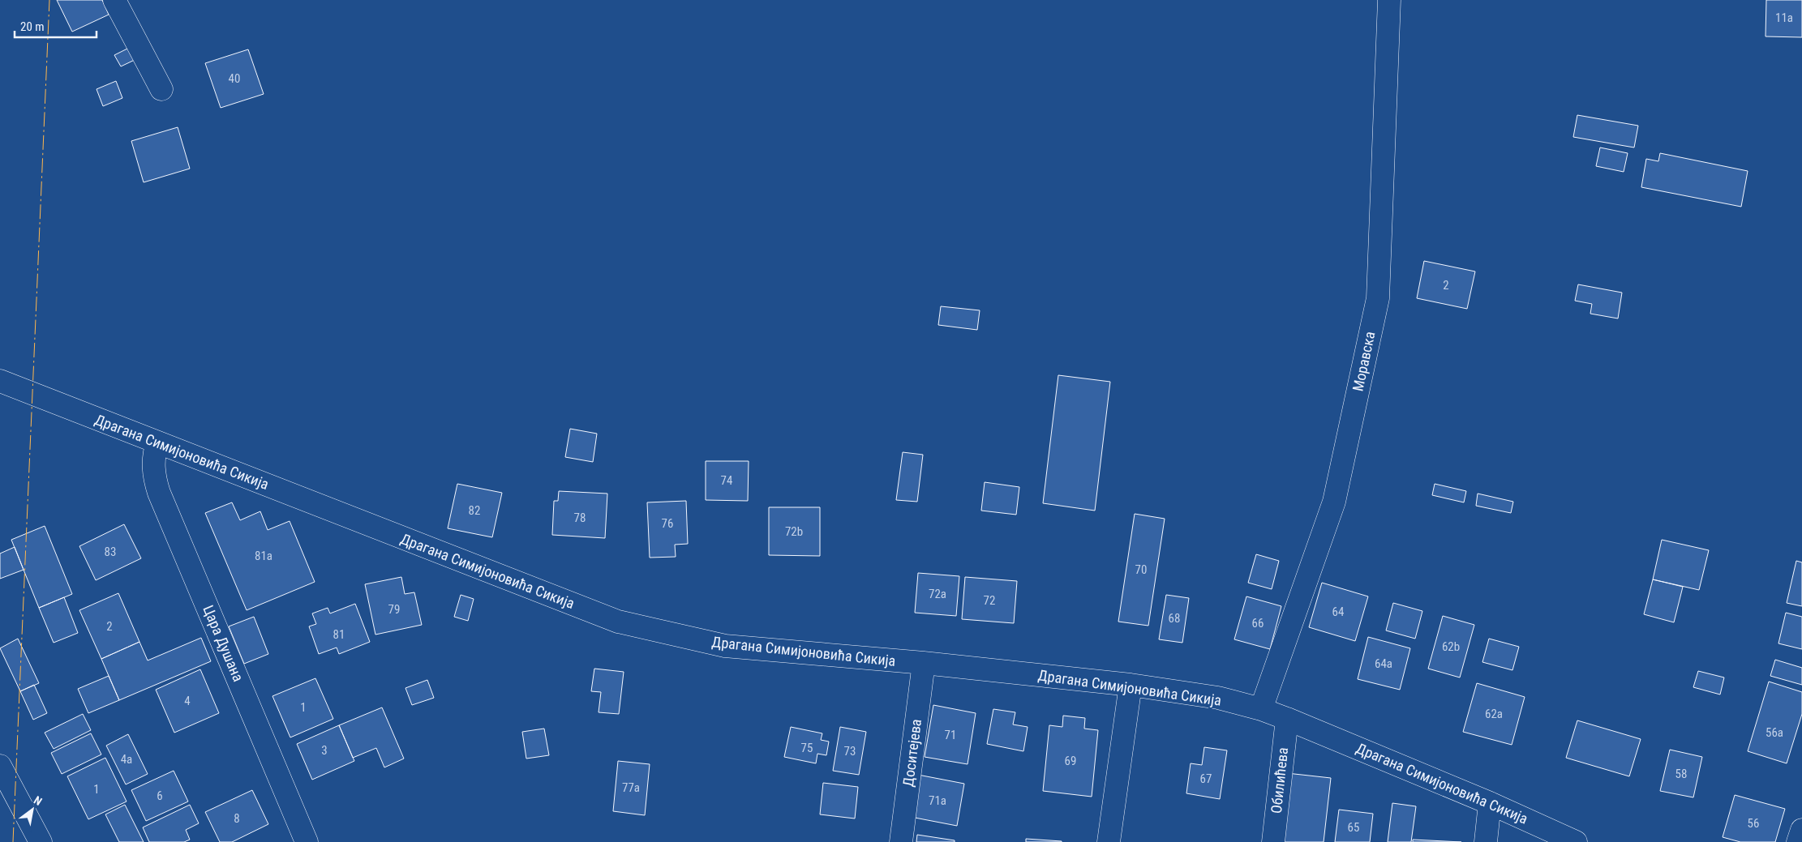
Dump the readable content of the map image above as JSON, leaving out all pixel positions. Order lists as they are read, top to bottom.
{
  "streets": {
    "street": [
      "Моравска",
      "Драгана Симијоновића Сикија",
      "Цара Душана",
      "Доситејева",
      "Обилићева"
    ]
  },
  "crossings": [
    ["Моравска", "Драгана Симијоновића Сикија"],
    ["Драгана Симијоновића Сикија", "Цара Душана"],
    ["Драгана Симијоновића Сикија", "Доситејева"],
    ["Драгана Симијоновића Сикија", "Обилићева"]
  ],
  "house_numbers": [
    "11a",
    "40",
    "2",
    "74",
    "82",
    "78",
    "76",
    "72b",
    "83",
    "81a",
    "70",
    "72a",
    "72",
    "79",
    "64",
    "68",
    "66",
    "2",
    "81",
    "62b",
    "64a",
    "4",
    "1",
    "62a",
    "56a",
    "71",
    "75",
    "3",
    "73",
    "4a",
    "69",
    "58",
    "67",
    "77a",
    "1",
    "6",
    "71a",
    "8",
    "56",
    "65"
  ],
  "scale_bar": "20 m",
  "north": "top right"
}
